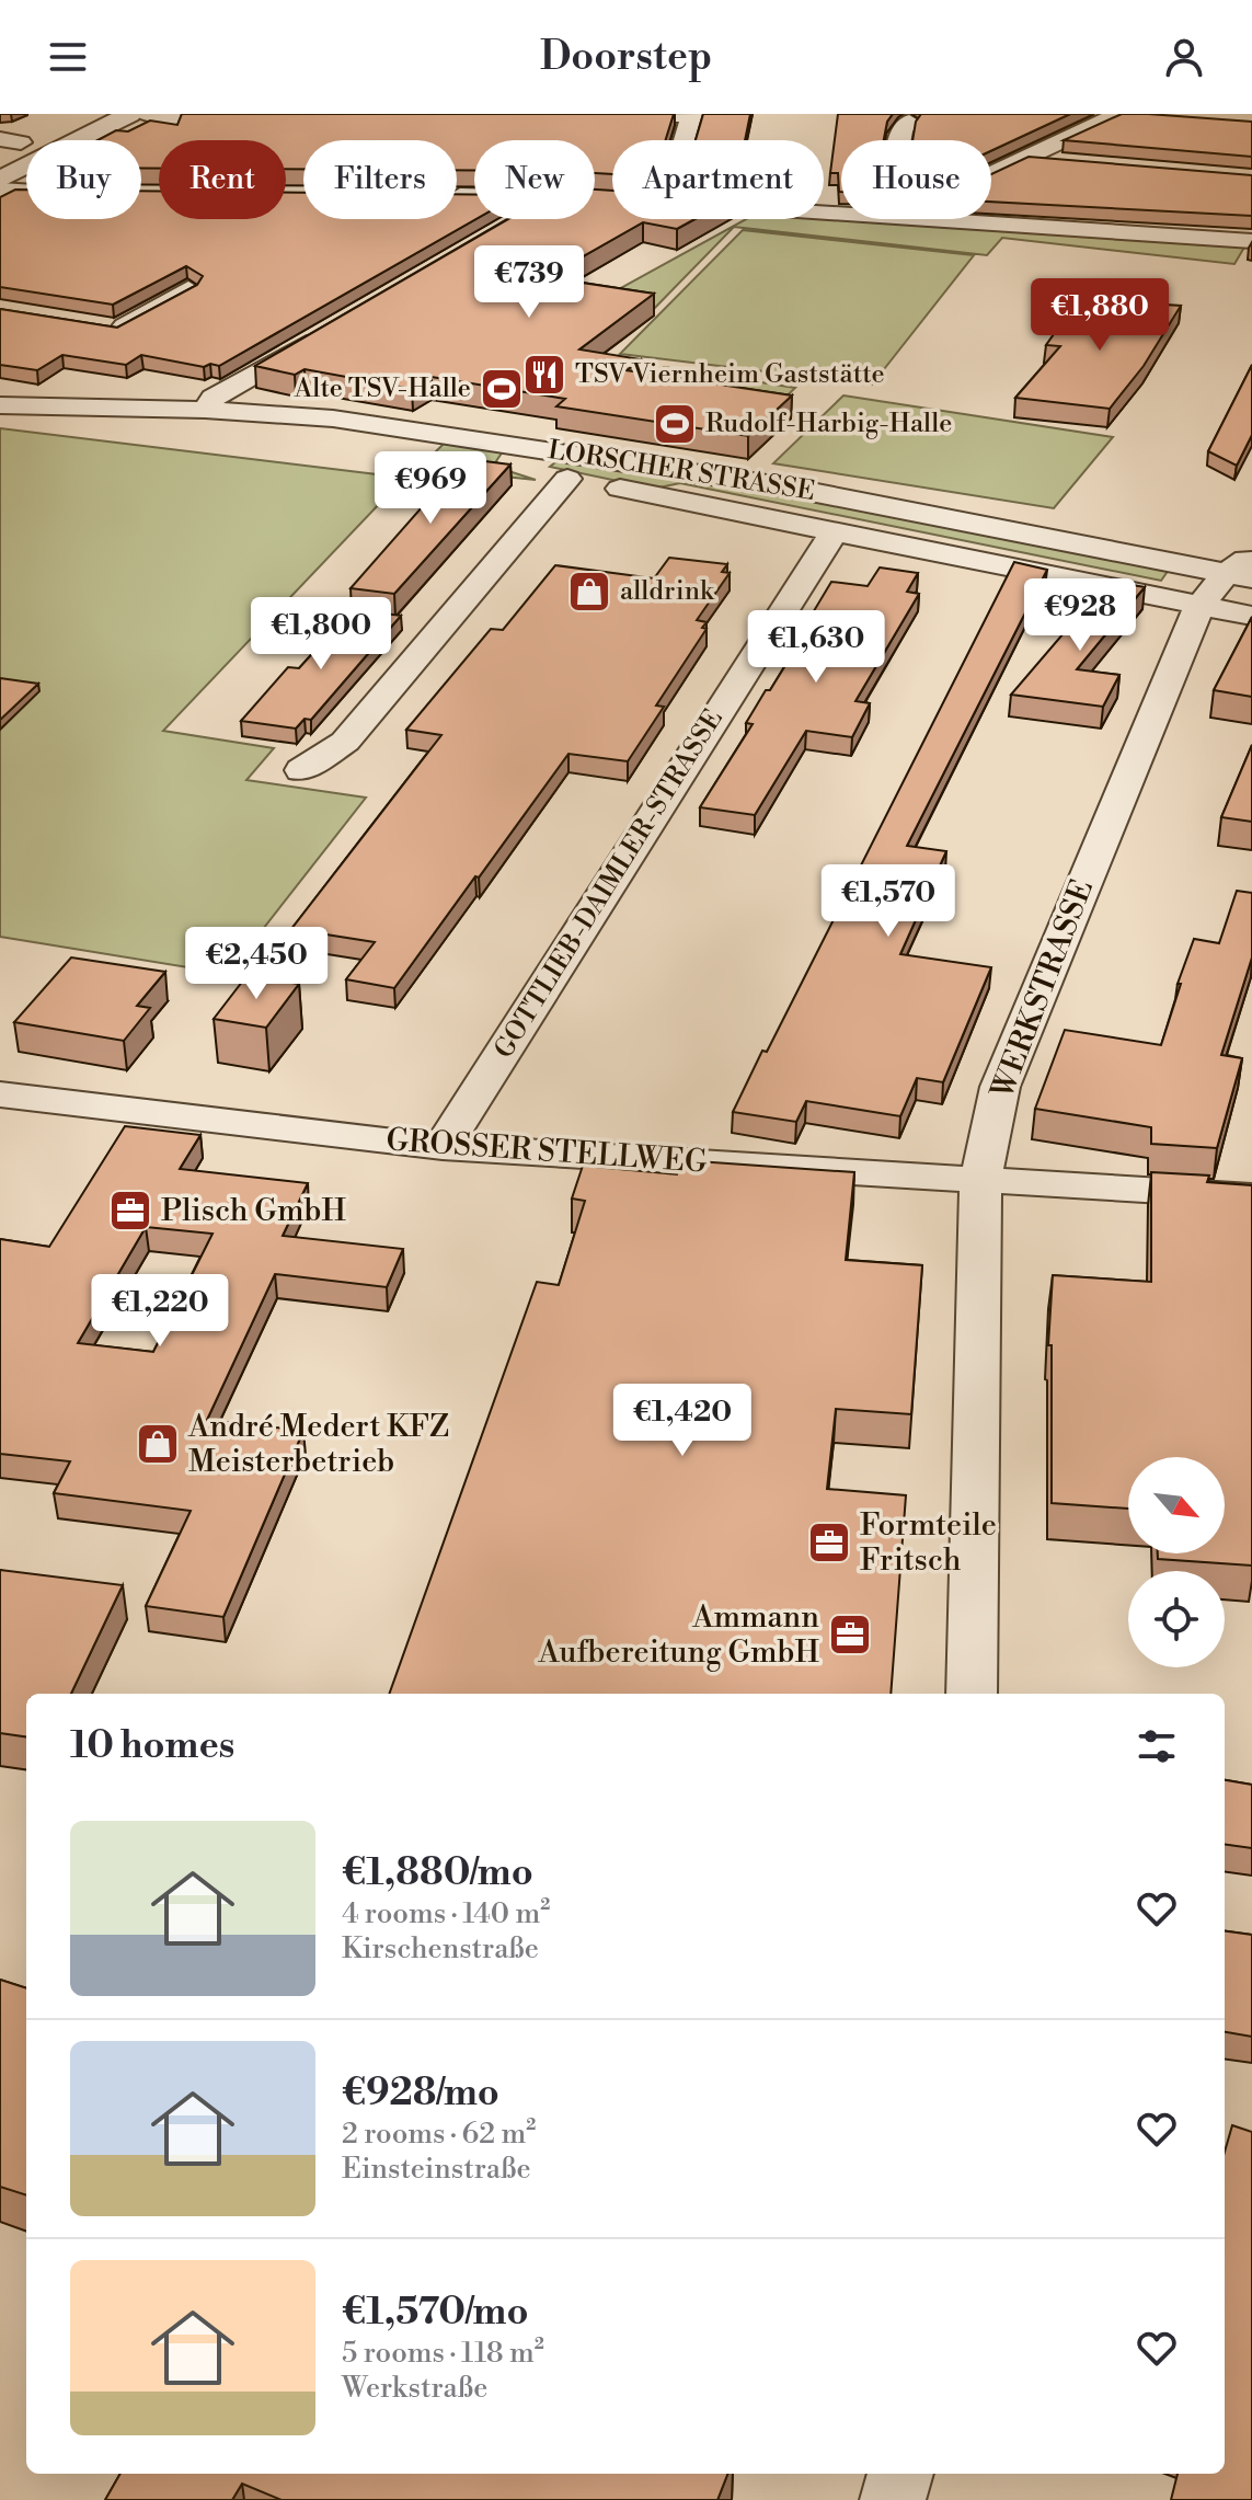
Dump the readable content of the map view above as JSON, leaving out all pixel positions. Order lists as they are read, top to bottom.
{
  "streets": {
    "street": [
      "LORSCHER STRASSE",
      "GOTTLIEB-DAIMLER-STRASSE",
      "WERKSTRASSE",
      "GROSSER STELLWEG"
    ]
  },
  "crossings": [
    ["LORSCHER STRASSE", "WERKSTRASSE"],
    ["GOTTLIEB-DAIMLER-STRASSE", "GROSSER STELLWEG"],
    ["WERKSTRASSE", "GROSSER STELLWEG"]
  ],
  "places": {
    "restaurant": ["TSV Viernheim Gaststätte"],
    "sports": ["Alte TSV-Halle", "Rudolf-Harbig-Halle"],
    "shop": ["alldrink", "André Medert KFZ Meisterbetrieb"],
    "office": ["Plisch GmbH", "Formteile Fritsch", "Ammann Aufbereitung GmbH"]
  },
  "north": "bottom right",
  "page": {
    "header": "Doorstep",
    "chip": [
      "Buy",
      "Rent",
      "Filters",
      "New",
      "Apartment",
      "House"
    ],
    "price": [
      "€739",
      "€1,880",
      "€969",
      "€928",
      "€1,800",
      "€1,630",
      "€1,570",
      "€2,450",
      "€1,220",
      "€1,420"
    ],
    "heading": "10 homes",
    "list": [
      {
        "name": "€1,880/mo",
        "note": "4 rooms · 140 m² · Kirschenstraße"
      },
      {
        "name": "€928/mo",
        "note": "2 rooms · 62 m² · Einsteinstraße"
      },
      {
        "name": "€1,570/mo",
        "note": "5 rooms · 118 m² · Werkstraße"
      }
    ]
  }
}
